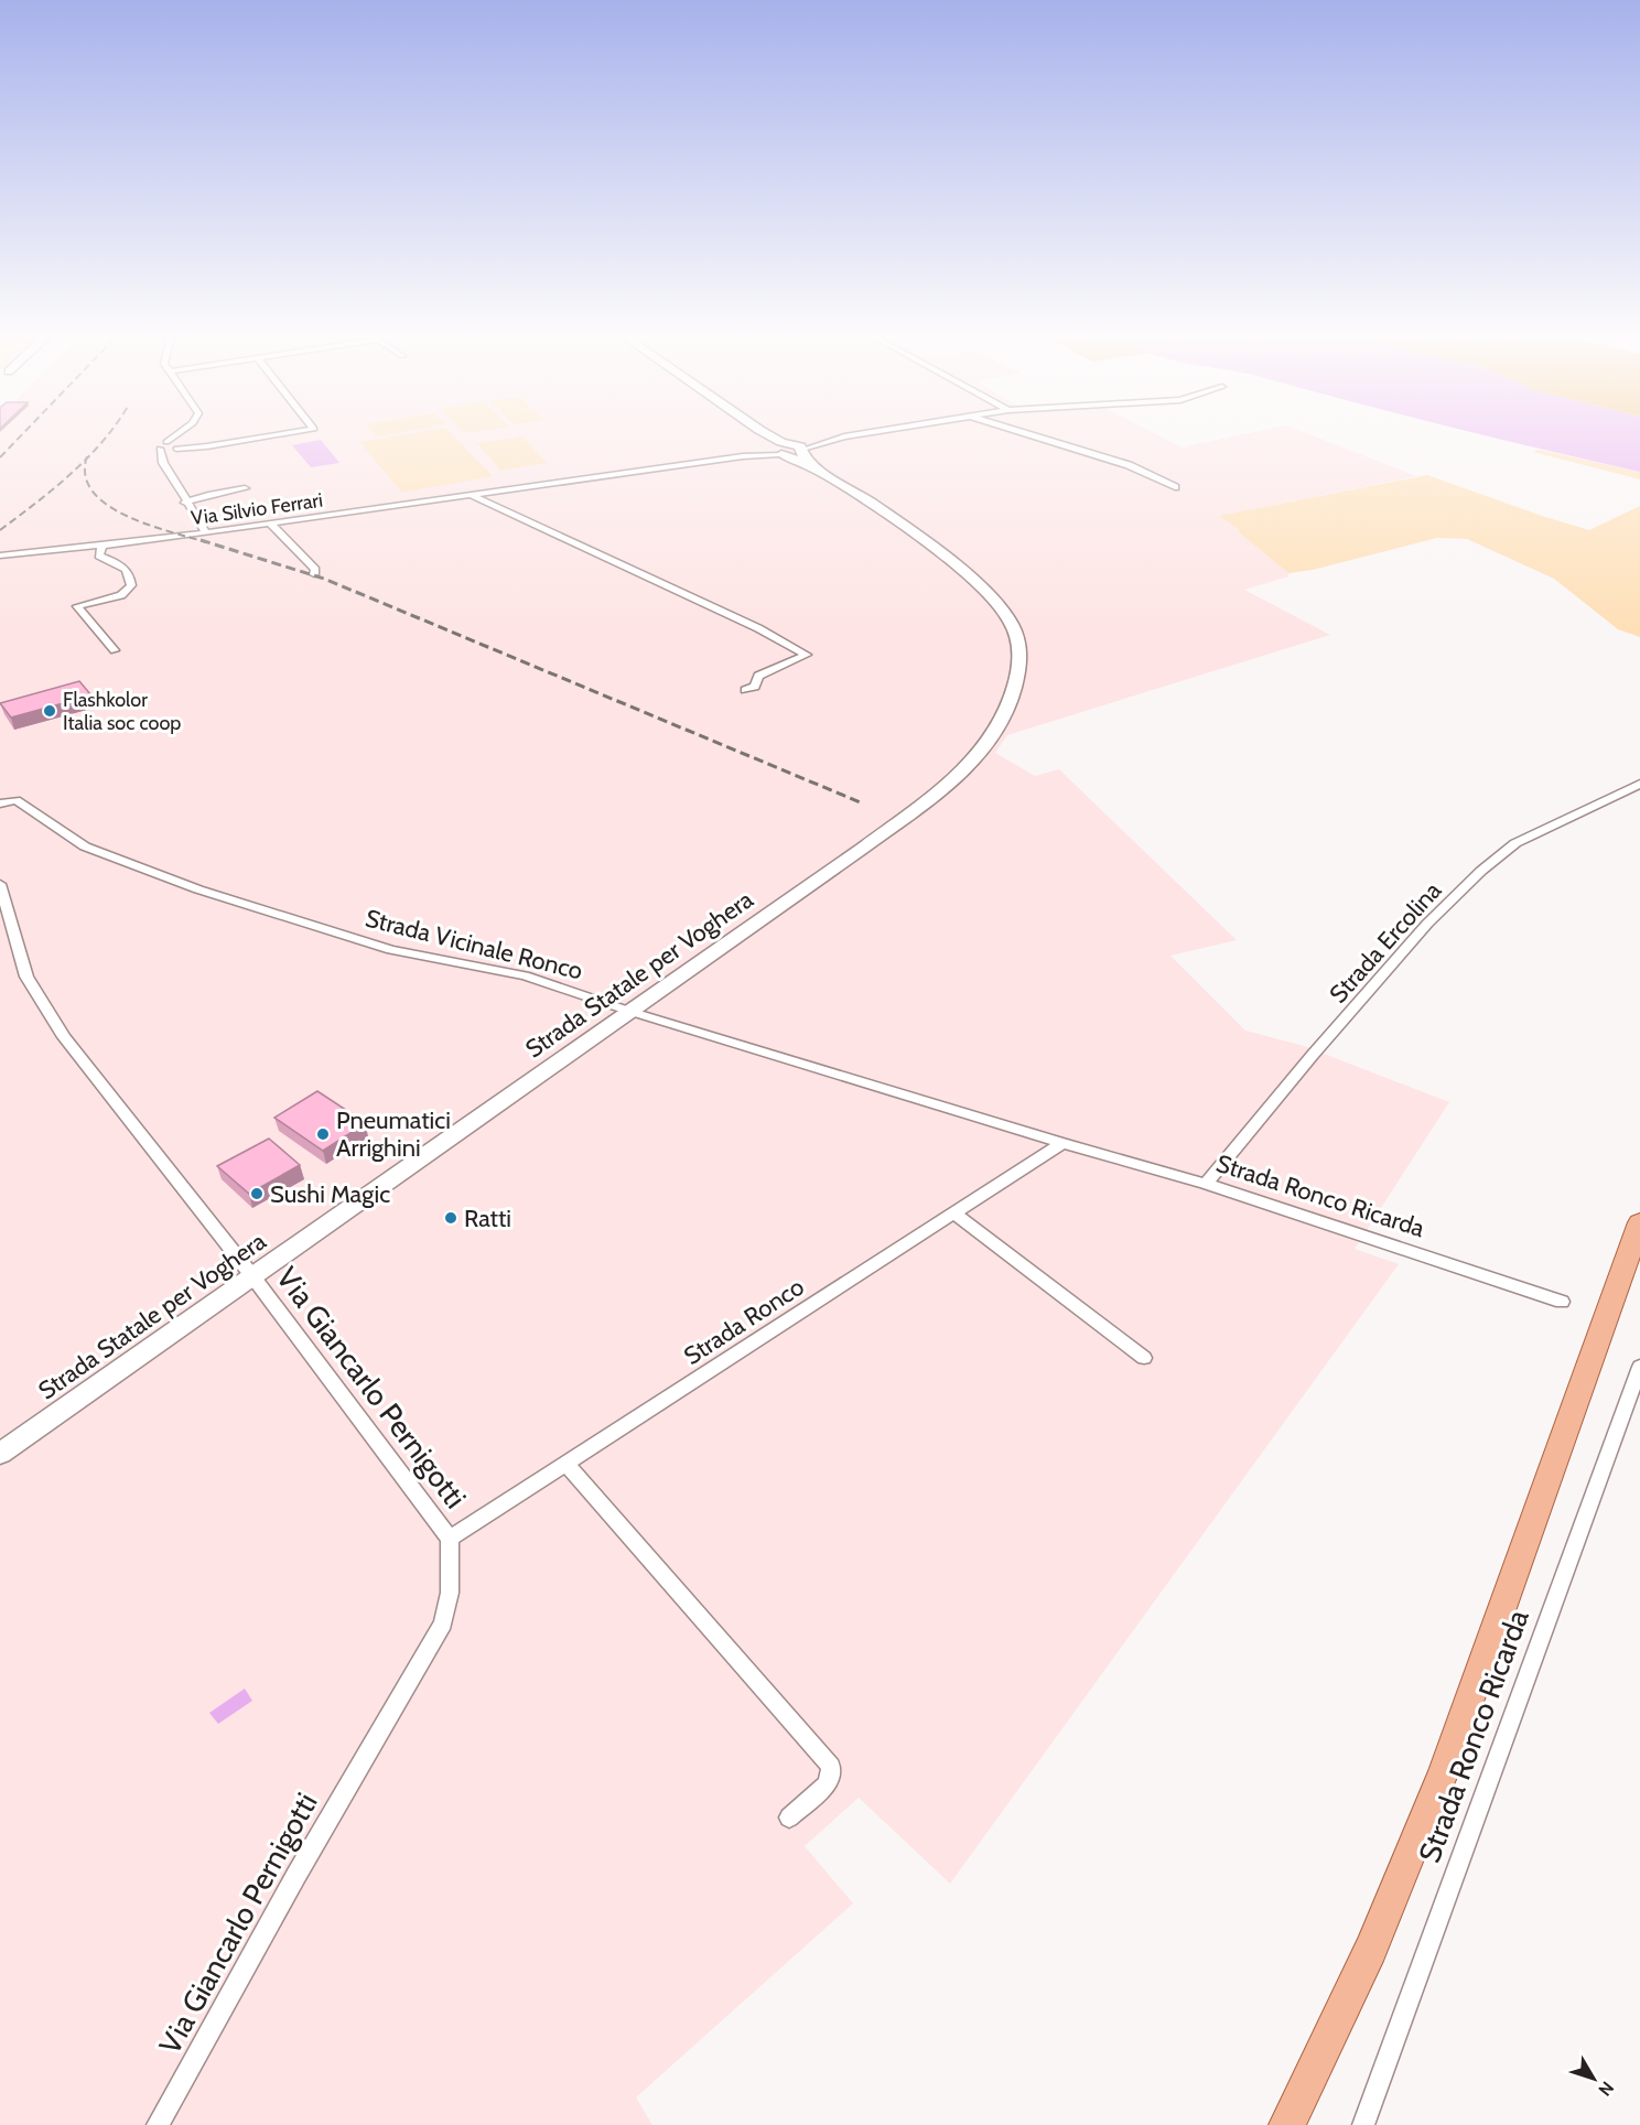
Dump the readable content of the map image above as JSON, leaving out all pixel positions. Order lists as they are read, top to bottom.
{
  "streets": {
    "main road": ["Strada Statale per Voghera"],
    "street": [
      "Via Silvio Ferrari",
      "Strada Ercolina",
      "Strada Vicinale Ronco",
      "Strada Ronco Ricarda",
      "Strada Ronco",
      "Via Giancarlo Pernigotti"
    ]
  },
  "crossings": [
    ["Via Silvio Ferrari", "Strada Statale per Voghera"],
    ["Strada Ercolina", "Strada Ronco Ricarda"],
    ["Strada Vicinale Ronco", "Strada Statale per Voghera"],
    ["Strada Vicinale Ronco", "Strada Ronco Ricarda"],
    ["Strada Vicinale Ronco", "Strada Ronco"],
    ["Strada Statale per Voghera", "Via Giancarlo Pernigotti"],
    ["Strada Ronco Ricarda", "Strada Ronco"],
    ["Strada Ronco", "Via Giancarlo Pernigotti"]
  ],
  "places": [
    "Flashkolor Italia soc coop",
    "Pneumatici Arrighini",
    "Sushi Magic",
    "Ratti"
  ],
  "north": "bottom right"
}
